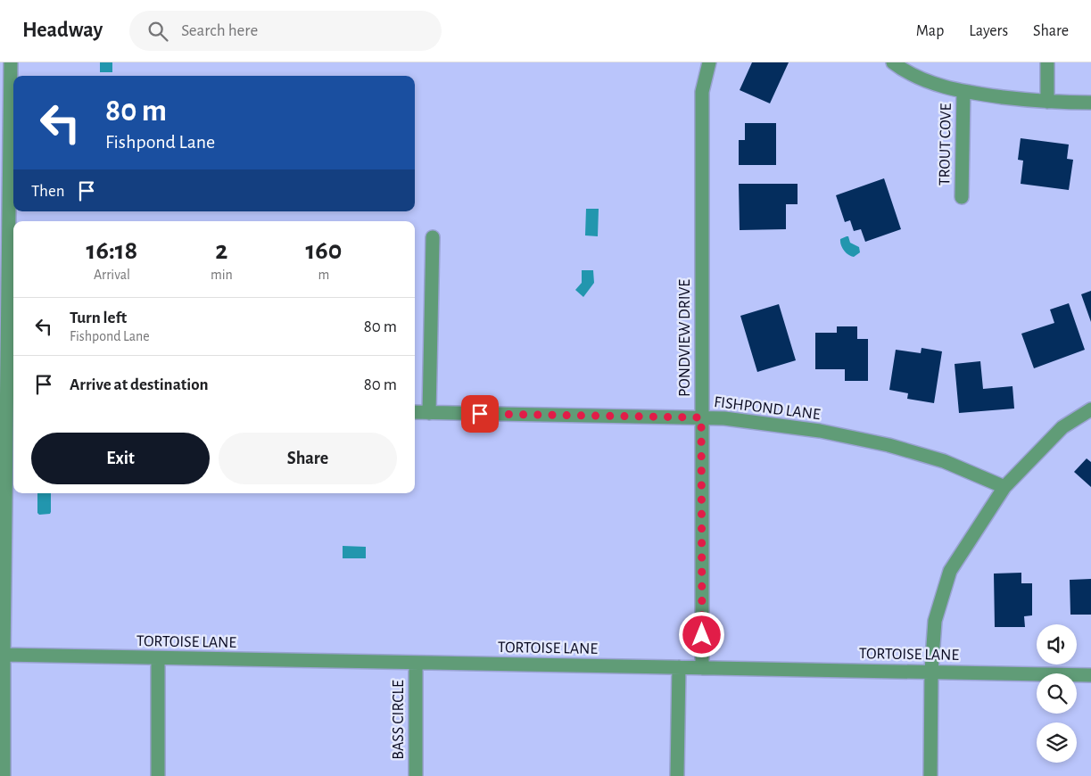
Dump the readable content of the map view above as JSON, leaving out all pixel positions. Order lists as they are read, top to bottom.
{
  "streets": {
    "street": [
      "TROUT COVE",
      "PONDVIEW DRIVE",
      "FISHPOND LANE",
      "TORTOISE LANE",
      "BASS CIRCLE"
    ]
  },
  "crossings": [
    ["PONDVIEW DRIVE", "FISHPOND LANE"],
    ["PONDVIEW DRIVE", "TORTOISE LANE"],
    ["TORTOISE LANE", "BASS CIRCLE"]
  ],
  "page": {
    "header": "Headway",
    "search": "Search here",
    "nav": ["Map", "Layers", "Share"],
    "turn": ["80 m", "Fishpond Lane"],
    "then": "Then",
    "eta": [
      "16:18",
      "Arrival",
      "2",
      "min",
      "160",
      "m"
    ],
    "list": [
      {
        "name": "Turn left",
        "note": "Fishpond Lane",
        "value": "80 m"
      },
      {
        "name": "Arrive at destination",
        "value": "80 m"
      }
    ],
    "buttons": ["Exit", "Share"]
  }
}
